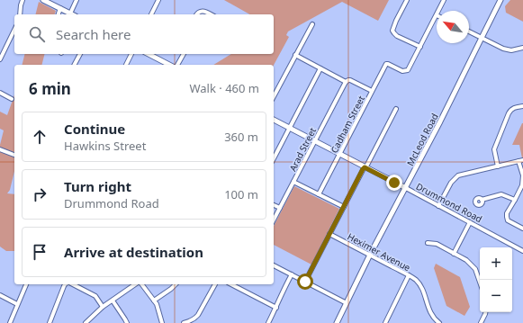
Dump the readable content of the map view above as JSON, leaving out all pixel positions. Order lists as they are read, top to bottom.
{
  "streets": {
    "main road": ["McLeod Road", "Drummond Road"],
    "street": ["Cadham Street", "Arad Street", "Heximer Avenue"]
  },
  "crossings": [
    ["Cadham Street", "Drummond Road"],
    ["McLeod Road", "Drummond Road"],
    ["McLeod Road", "Heximer Avenue"],
    ["Arad Street", "Drummond Road"]
  ],
  "north": "top left",
  "page": {
    "search": "Search here",
    "heading": ["6 min", "Walk · 460 m"],
    "list": [
      ["Continue", "Hawkins Street", "360 m"],
      ["Turn right", "Drummond Road", "100 m"],
      "Arrive at destination"
    ],
    "map_buttons": ["+", "−"]
  }
}
